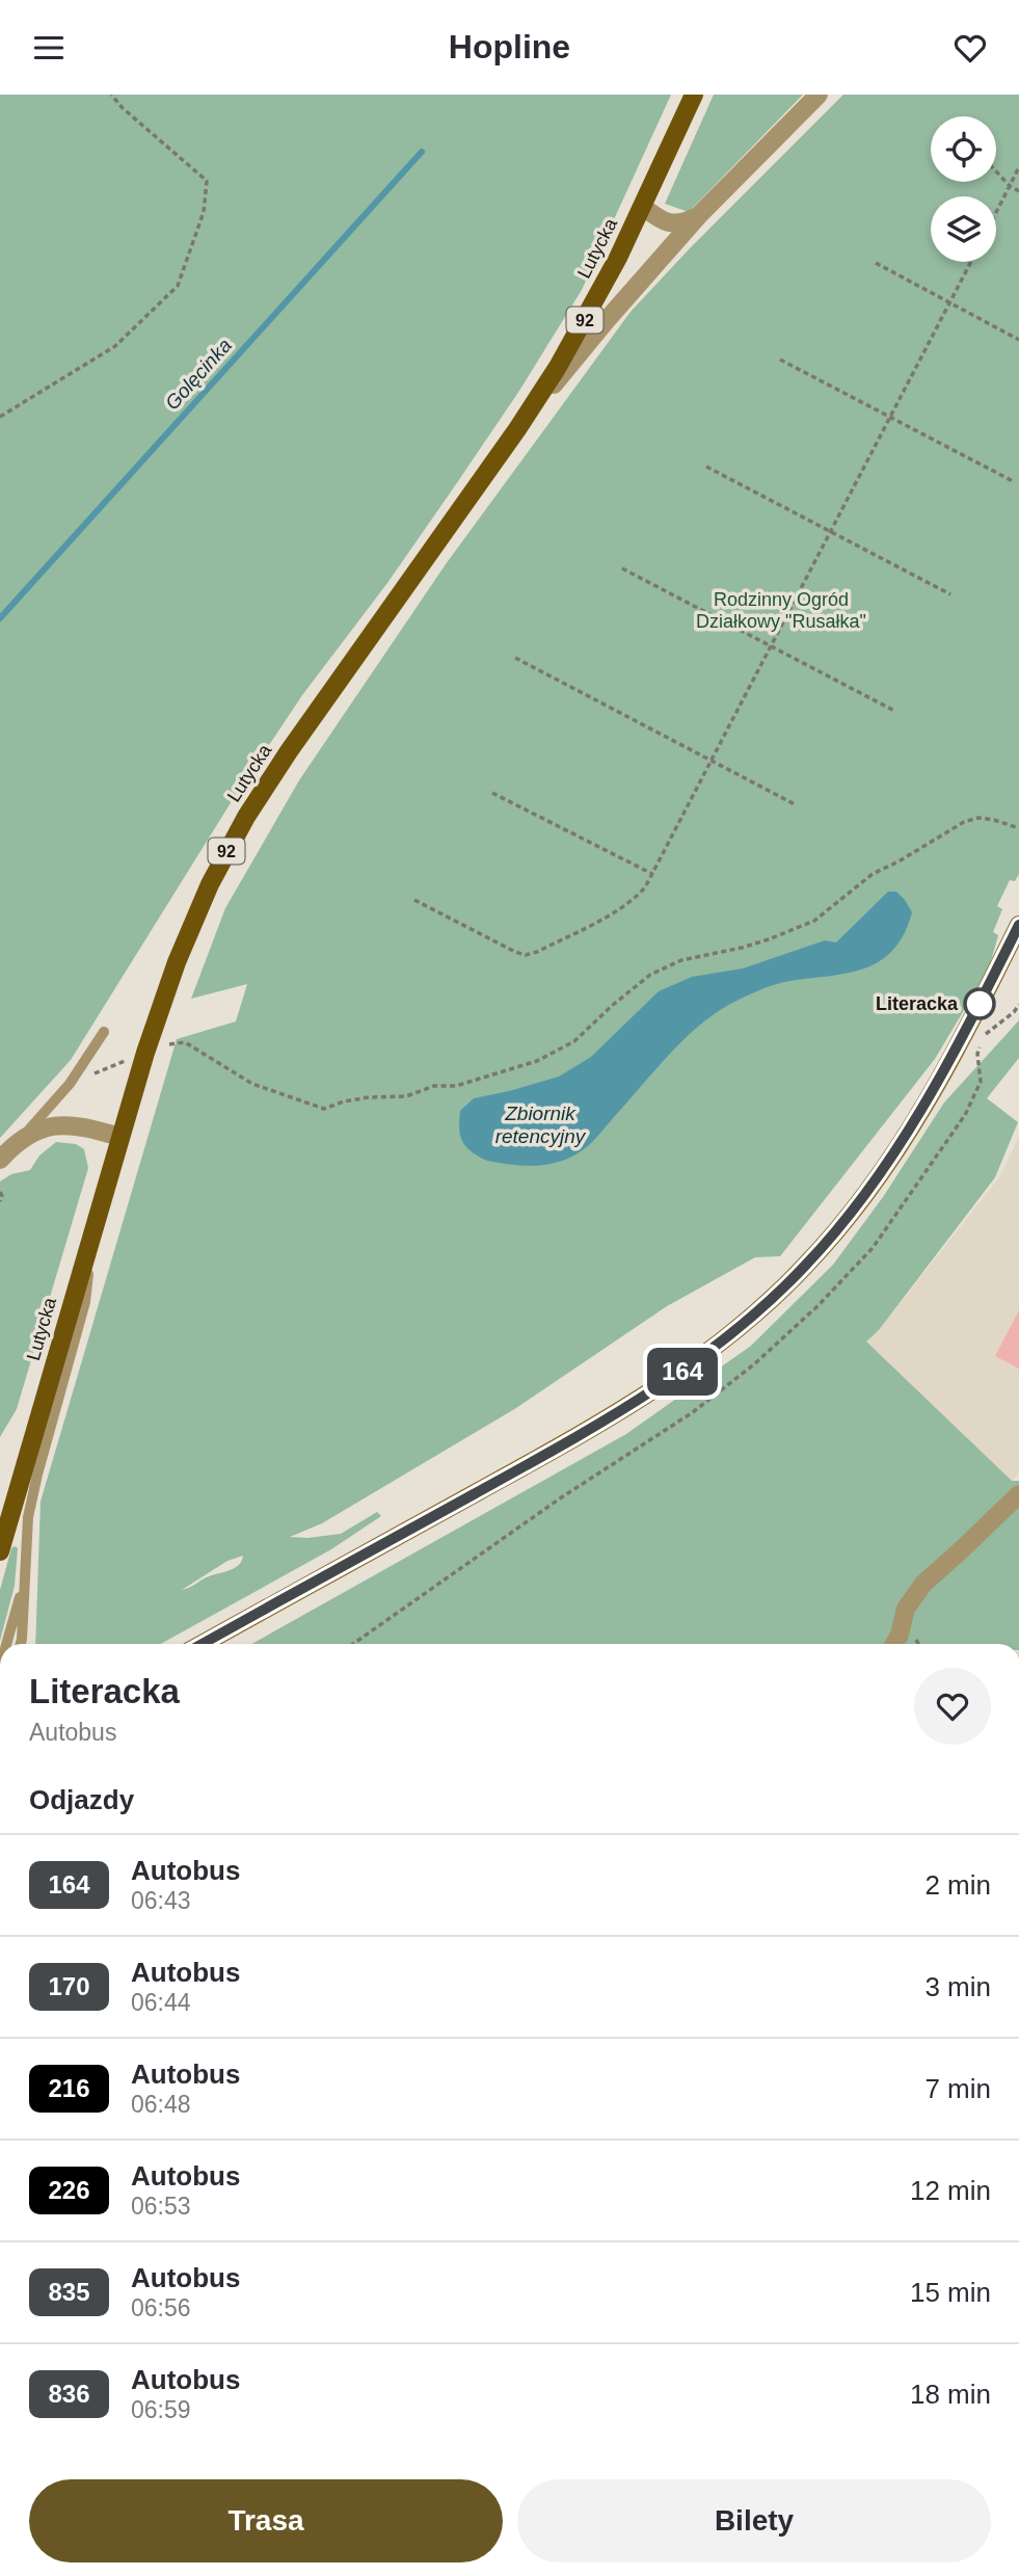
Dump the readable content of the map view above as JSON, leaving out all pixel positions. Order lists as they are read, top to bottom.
{
  "streets": {
    "main road": ["Lutycka", "92"]
  },
  "water": ["Golęcinka", "Zbiornik retencyjny"],
  "parks": ["Rodzinny Ogród Działkowy \"Rusałka\""],
  "places": ["Literacka"],
  "lines": ["bus line 164"],
  "page": {
    "header": "Hopline",
    "on_map": "164",
    "heading": [
      ["Literacka", "Autobus"],
      "Odjazdy"
    ],
    "list": [
      {
        "mark": "164",
        "name": "Autobus",
        "note": "06:43",
        "value": "2 min"
      },
      {
        "mark": "170",
        "name": "Autobus",
        "note": "06:44",
        "value": "3 min"
      },
      {
        "mark": "216",
        "name": "Autobus",
        "note": "06:48",
        "value": "7 min"
      },
      {
        "mark": "226",
        "name": "Autobus",
        "note": "06:53",
        "value": "12 min"
      },
      {
        "mark": "835",
        "name": "Autobus",
        "note": "06:56",
        "value": "15 min"
      },
      {
        "mark": "836",
        "name": "Autobus",
        "note": "06:59",
        "value": "18 min"
      }
    ],
    "buttons": ["Trasa", "Bilety"]
  }
}
